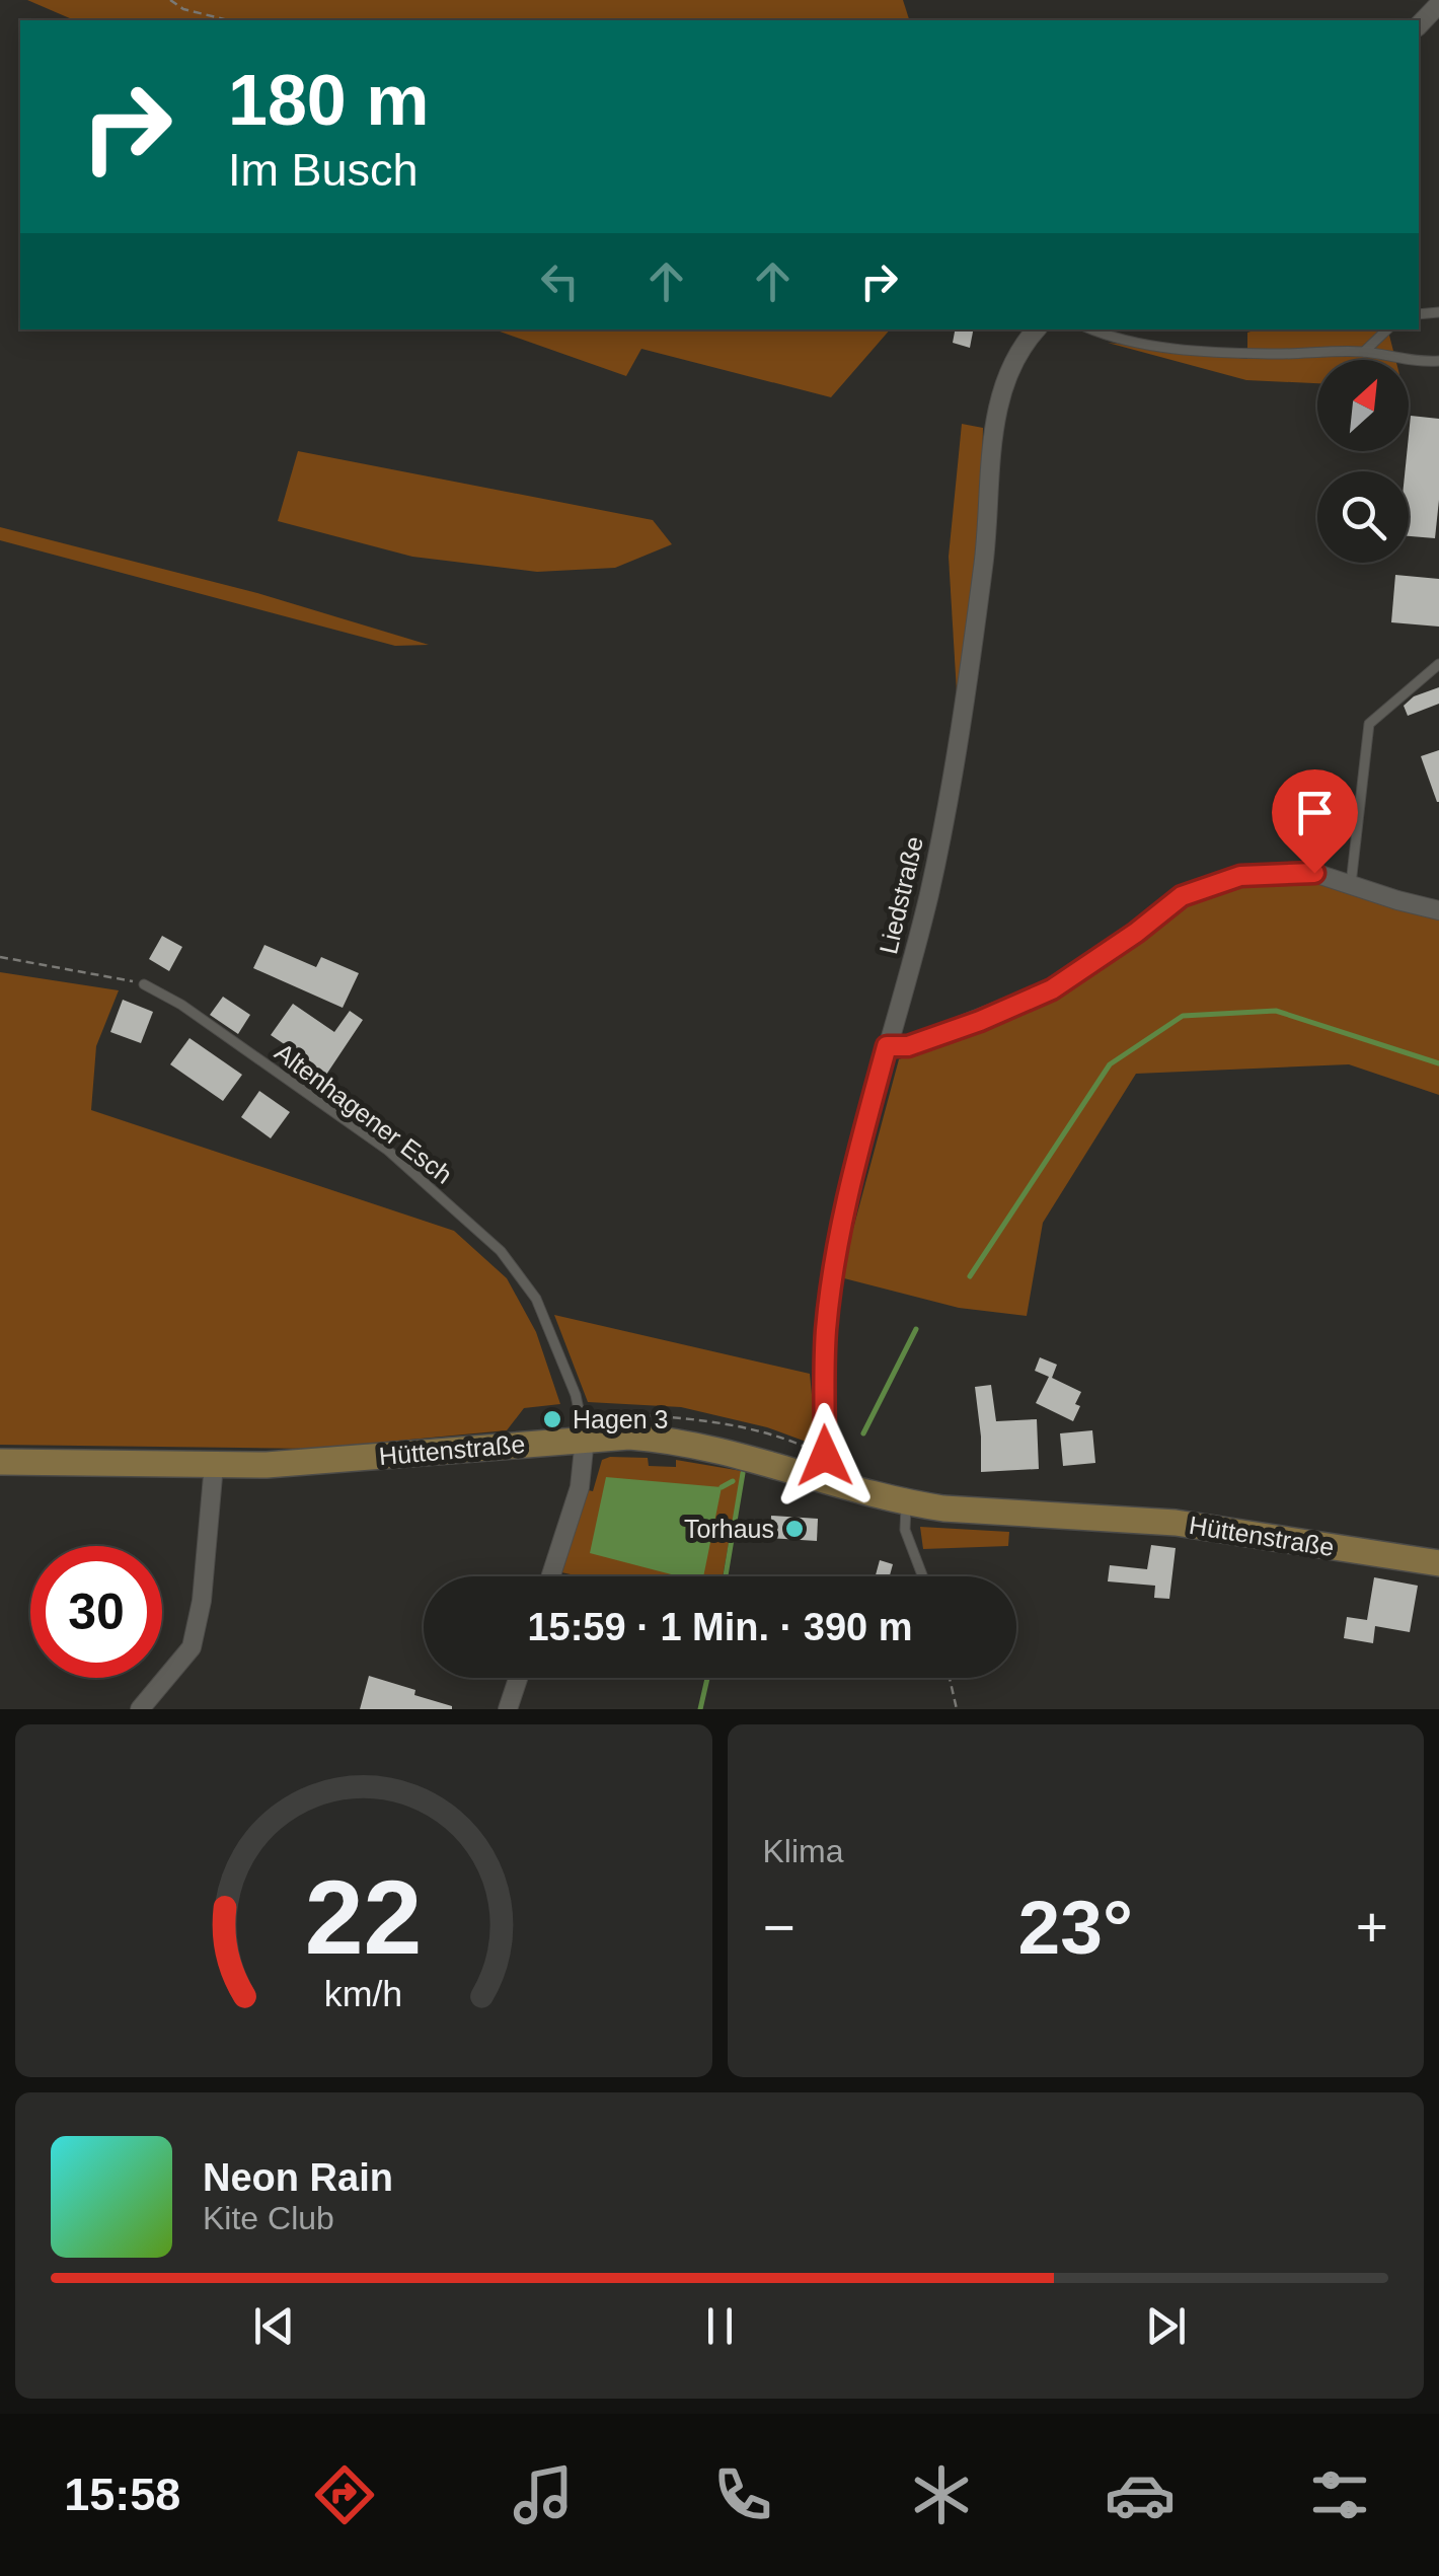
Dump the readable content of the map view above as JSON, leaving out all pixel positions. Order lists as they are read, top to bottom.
{
  "streets": {
    "main road": ["Hüttenstraße"],
    "street": ["Liedstraße"],
    "lane": ["Altenhagener Esch"]
  },
  "crossings": [
    ["Liedstraße", "Hüttenstraße"],
    ["Altenhagener Esch", "Hüttenstraße"]
  ],
  "places": ["Hagen 3", "Torhaus"],
  "north": "top right",
  "page": {
    "turn": ["180 m", "Im Busch"],
    "limit": "30",
    "trip": "15:59 · 1 Min. · 390 m",
    "tile": "Klima",
    "heat": ["−", "23°", "+"],
    "song": ["Neon Rain", "Kite Club"],
    "tabs": "15:58",
    "gauge": ["22", "km/h"]
  }
}
